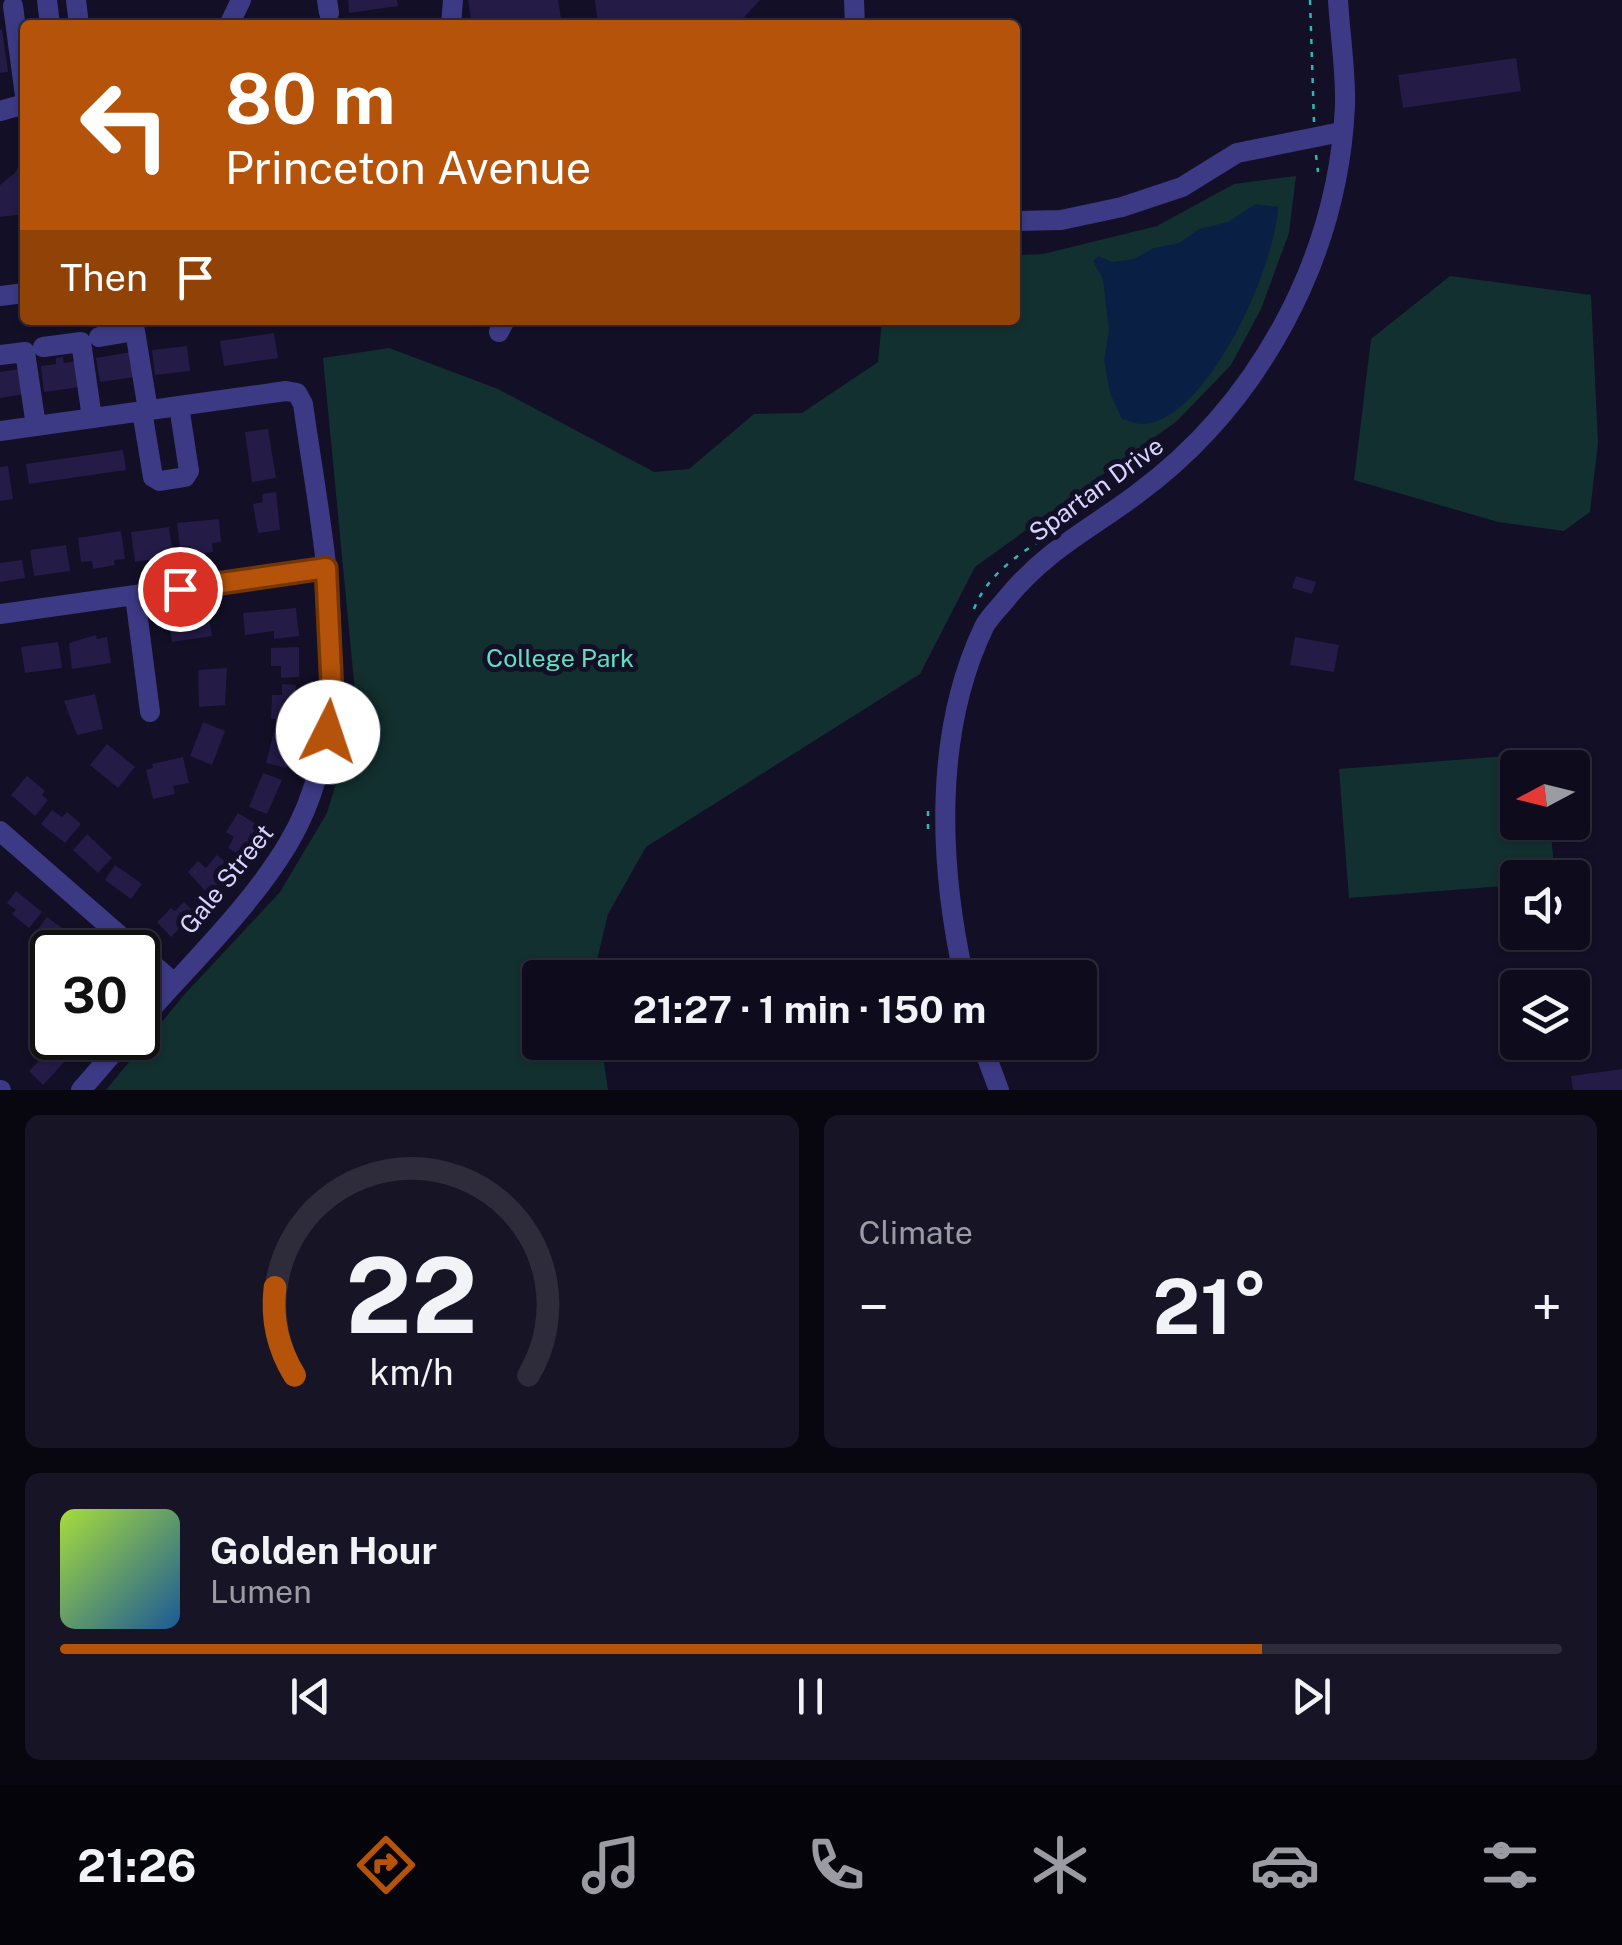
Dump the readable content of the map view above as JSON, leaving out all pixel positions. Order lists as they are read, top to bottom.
{
  "streets": {
    "street": ["Spartan Drive", "Gale Street"]
  },
  "parks": ["College Park"],
  "north": "left",
  "page": {
    "turn": ["80 m", "Princeton Avenue"],
    "then": "Then",
    "limit": "30",
    "trip": "21:27 · 1 min · 150 m",
    "tile": "Climate",
    "heat": ["−", "21°", "+"],
    "song": ["Golden Hour", "Lumen"],
    "tabs": "21:26",
    "gauge": ["22", "km/h"]
  }
}
